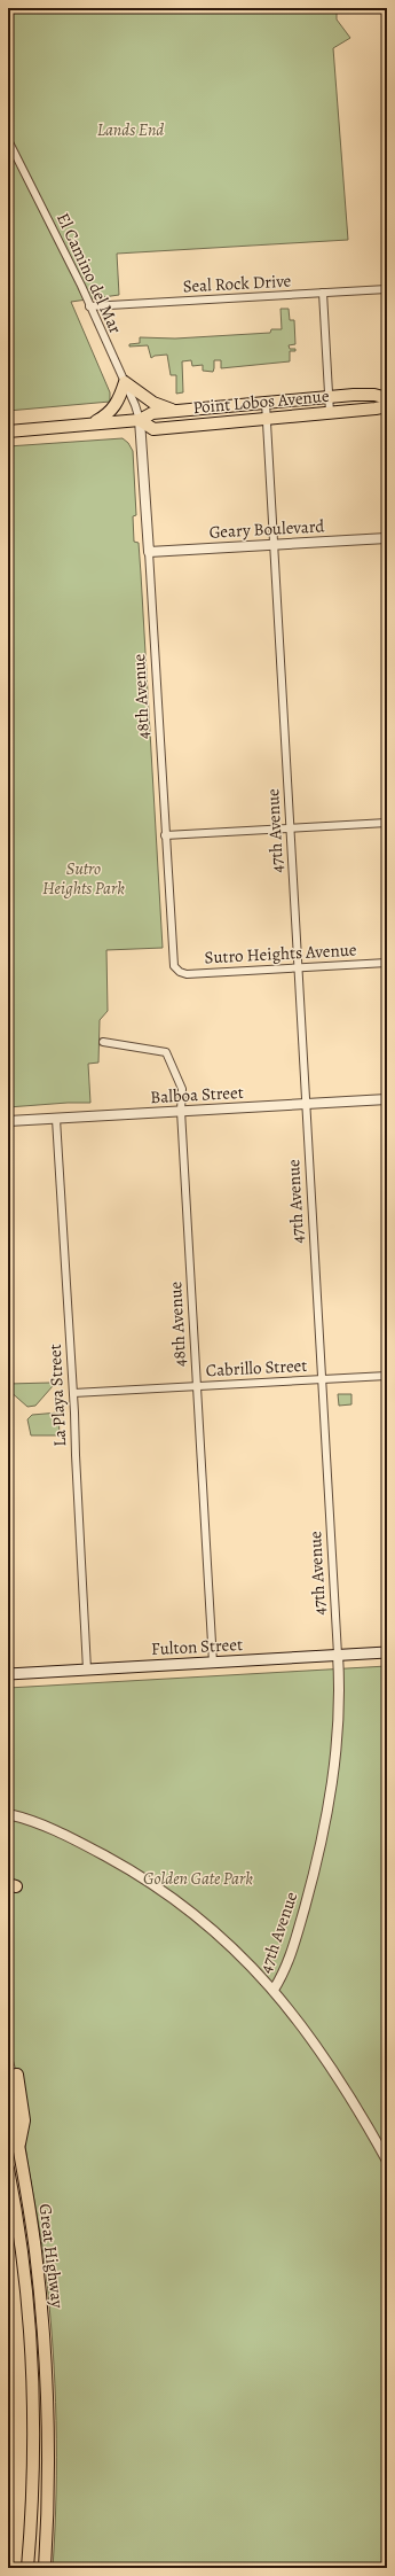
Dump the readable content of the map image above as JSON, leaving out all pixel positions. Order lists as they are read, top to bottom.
{
  "streets": {
    "main road": ["Point Lobos Avenue", "Fulton Street", "Great Highway"],
    "street": [
      "El Camino del Mar",
      "Seal Rock Drive",
      "Geary Boulevard",
      "48th Avenue",
      "47th Avenue",
      "Sutro Heights Avenue",
      "Balboa Street",
      "Cabrillo Street",
      "La Playa Street"
    ]
  },
  "crossings": [
    ["El Camino del Mar", "Seal Rock Drive"],
    ["El Camino del Mar", "Point Lobos Avenue"],
    ["El Camino del Mar", "48th Avenue"],
    ["Point Lobos Avenue", "48th Avenue"],
    ["Point Lobos Avenue", "47th Avenue"],
    ["Geary Boulevard", "48th Avenue"],
    ["Geary Boulevard", "47th Avenue"],
    ["48th Avenue", "Sutro Heights Avenue"],
    ["48th Avenue", "Balboa Street"],
    ["48th Avenue", "Cabrillo Street"],
    ["48th Avenue", "Fulton Street"],
    ["47th Avenue", "Sutro Heights Avenue"],
    ["47th Avenue", "Balboa Street"],
    ["47th Avenue", "Cabrillo Street"],
    ["47th Avenue", "Fulton Street"],
    ["Balboa Street", "La Playa Street"],
    ["Cabrillo Street", "La Playa Street"],
    ["La Playa Street", "Fulton Street"]
  ],
  "parks": ["Lands End", "Sutro Heights Park", "Golden Gate Park"]
}
